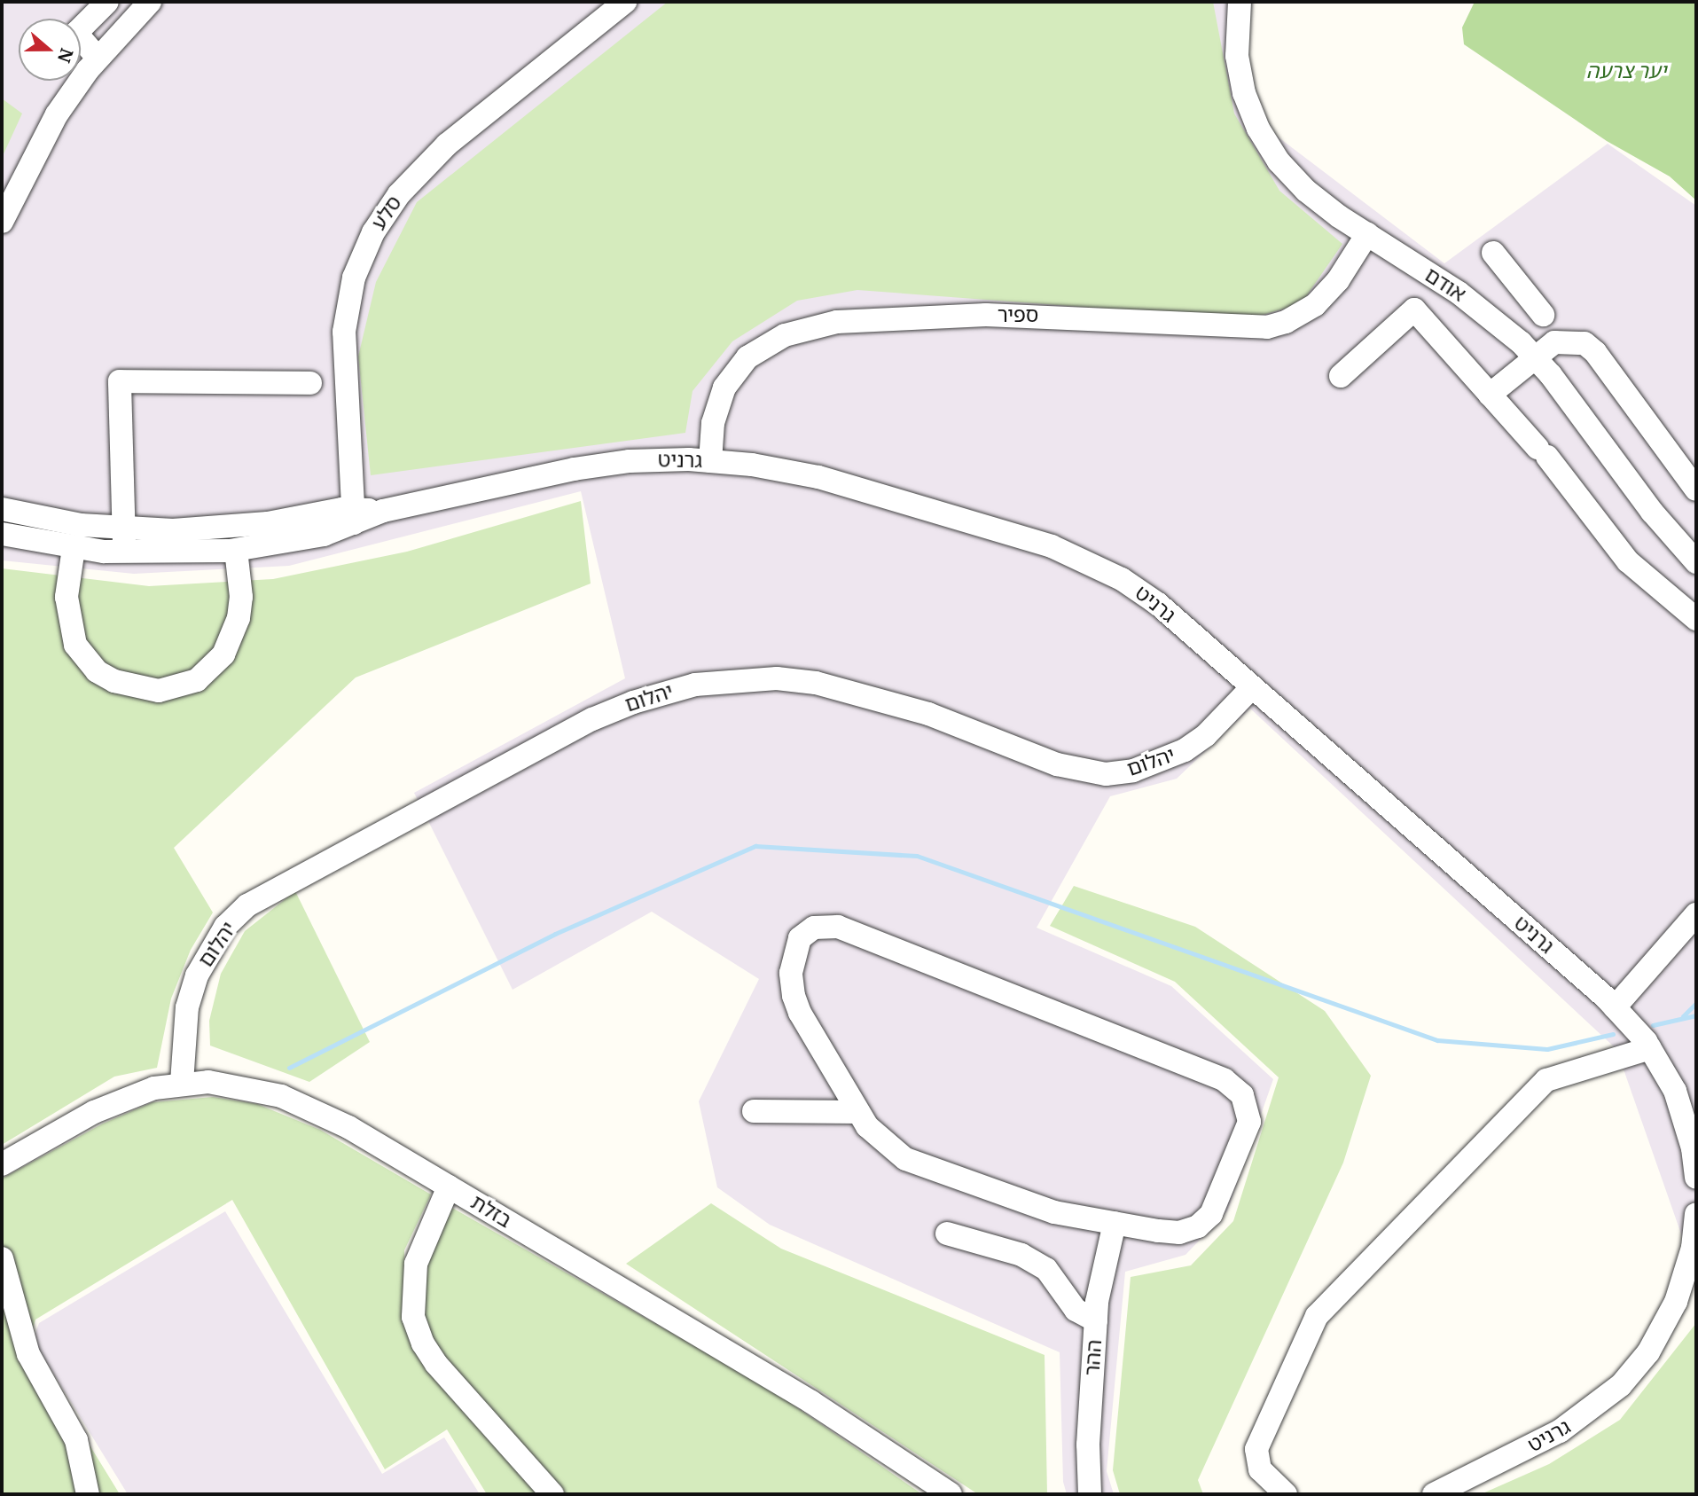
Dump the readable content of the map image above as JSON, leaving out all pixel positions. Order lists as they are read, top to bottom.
{
  "streets": {
    "street": [
      "סלע",
      "אודם",
      "ספיר",
      "גרניט",
      "יהלום",
      "בזלת",
      "ההר"
    ]
  },
  "crossings": [
    ["סלע", "גרניט"],
    ["אודם", "ספיר"],
    ["ספיר", "גרניט"],
    ["גרניט", "יהלום"],
    ["יהלום", "בזלת"]
  ],
  "parks": ["יער צרעה"],
  "north": "right"
}
